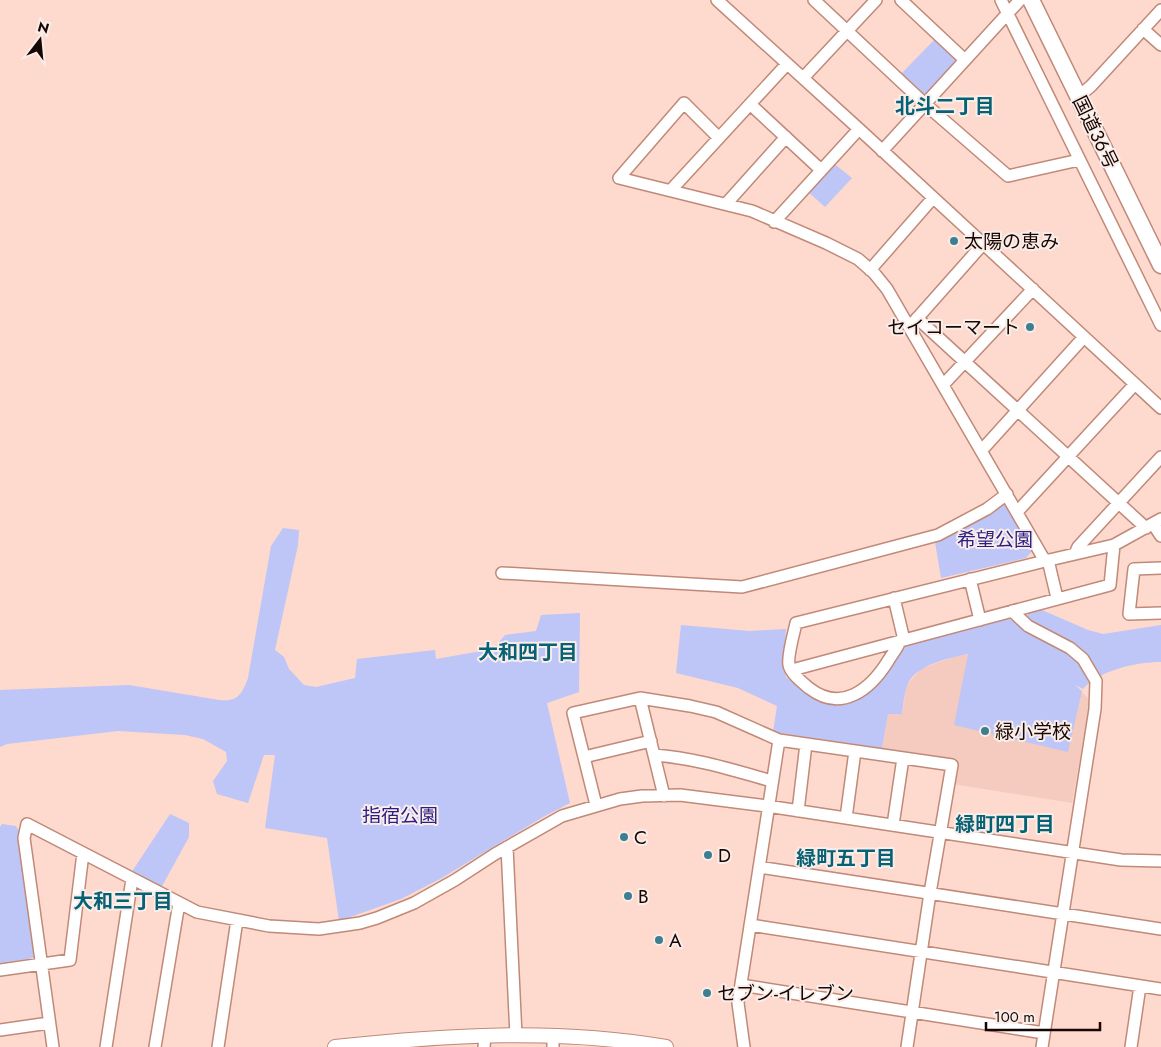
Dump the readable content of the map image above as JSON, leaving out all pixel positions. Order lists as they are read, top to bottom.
{
  "streets": {
    "highway": ["国道36号"]
  },
  "districts": [
    "北斗二丁目",
    "大和四丁目",
    "緑町四丁目",
    "緑町五丁目",
    "大和三丁目"
  ],
  "parks": ["希望公園", "指宿公園"],
  "places": [
    "太陽の恵み",
    "セイコーマート",
    "緑小学校",
    "C",
    "D",
    "B",
    "A",
    "セブン-イレブン"
  ],
  "scale_bar": "100 m",
  "north": "top"
}
